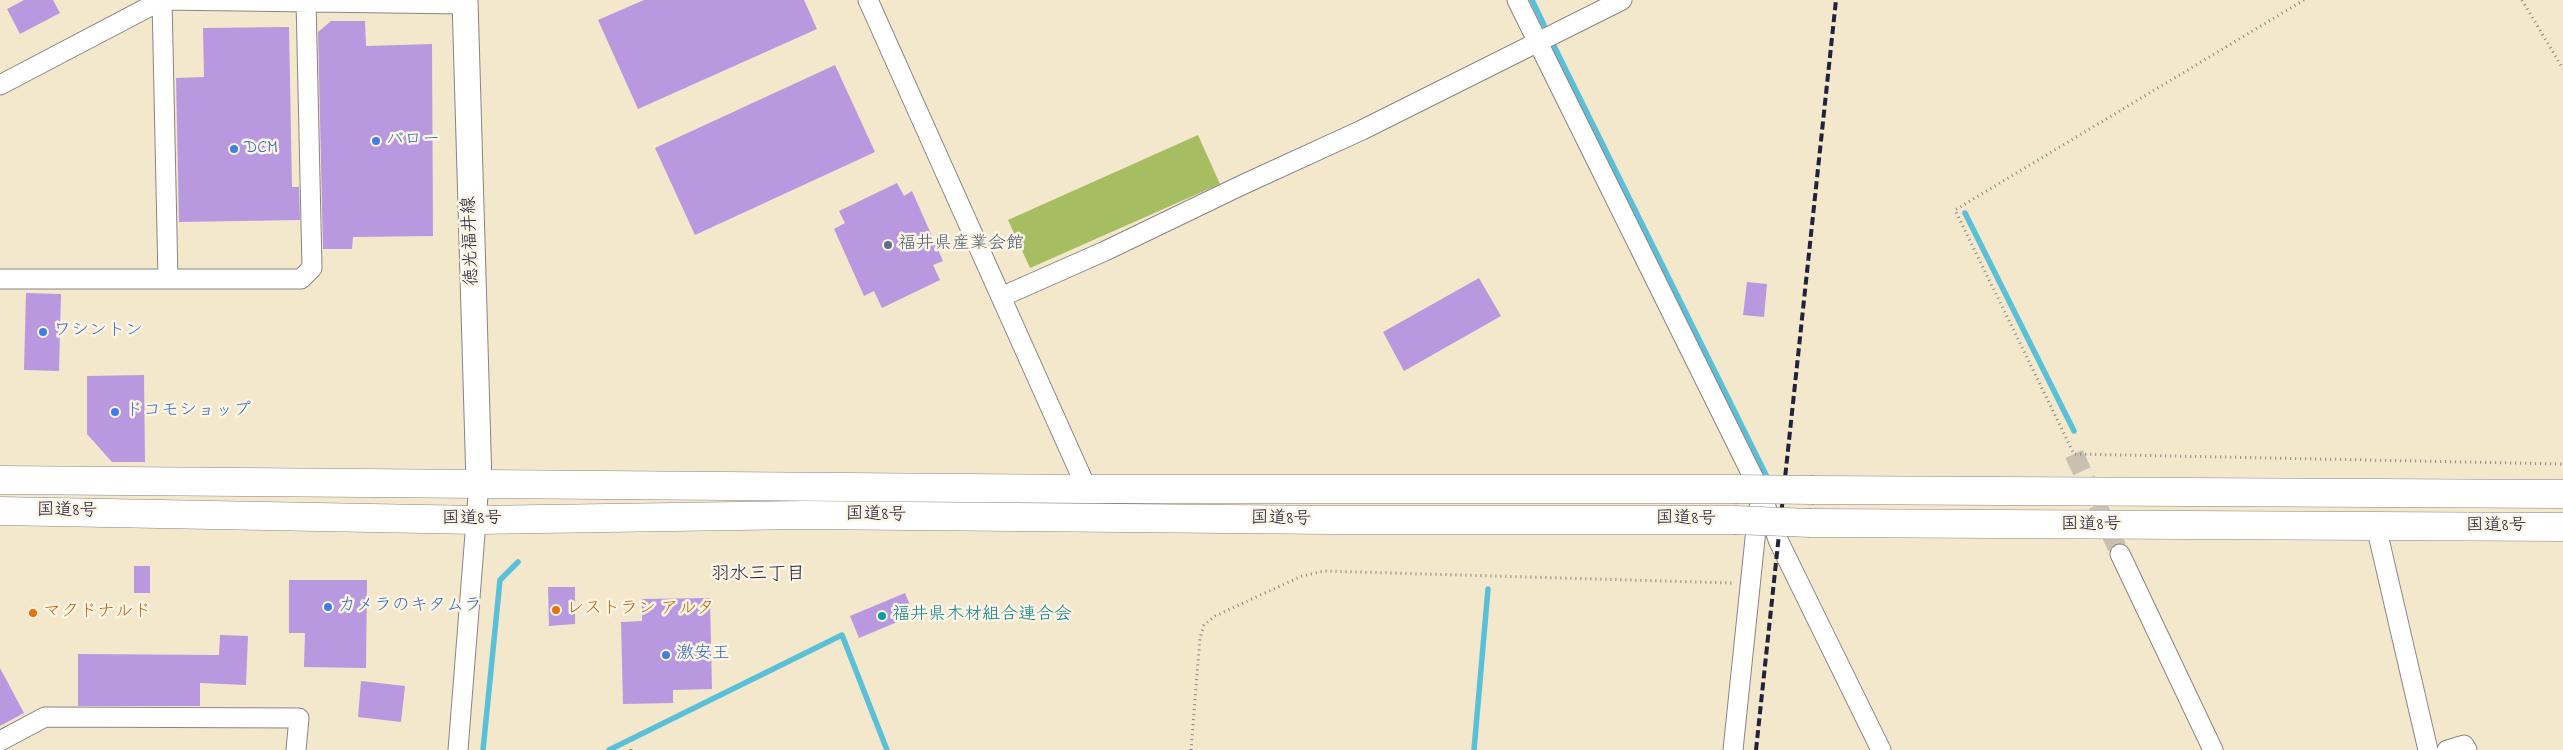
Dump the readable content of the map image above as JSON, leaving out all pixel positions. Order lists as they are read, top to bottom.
{
  "streets": {
    "highway": ["国道8号"],
    "main road": ["徳光福井線"]
  },
  "crossings": [
    ["徳光福井線", "国道8号"]
  ],
  "districts": ["羽水三丁目"],
  "places": [
    "バロー",
    "DCM",
    "福井県産業会館",
    "ワシントン",
    "ドコモショップ",
    "カメラのキタムラ",
    "レストラン アルタ",
    "マクドナルド",
    "福井県木材組合連合会",
    "激安王"
  ]
}
